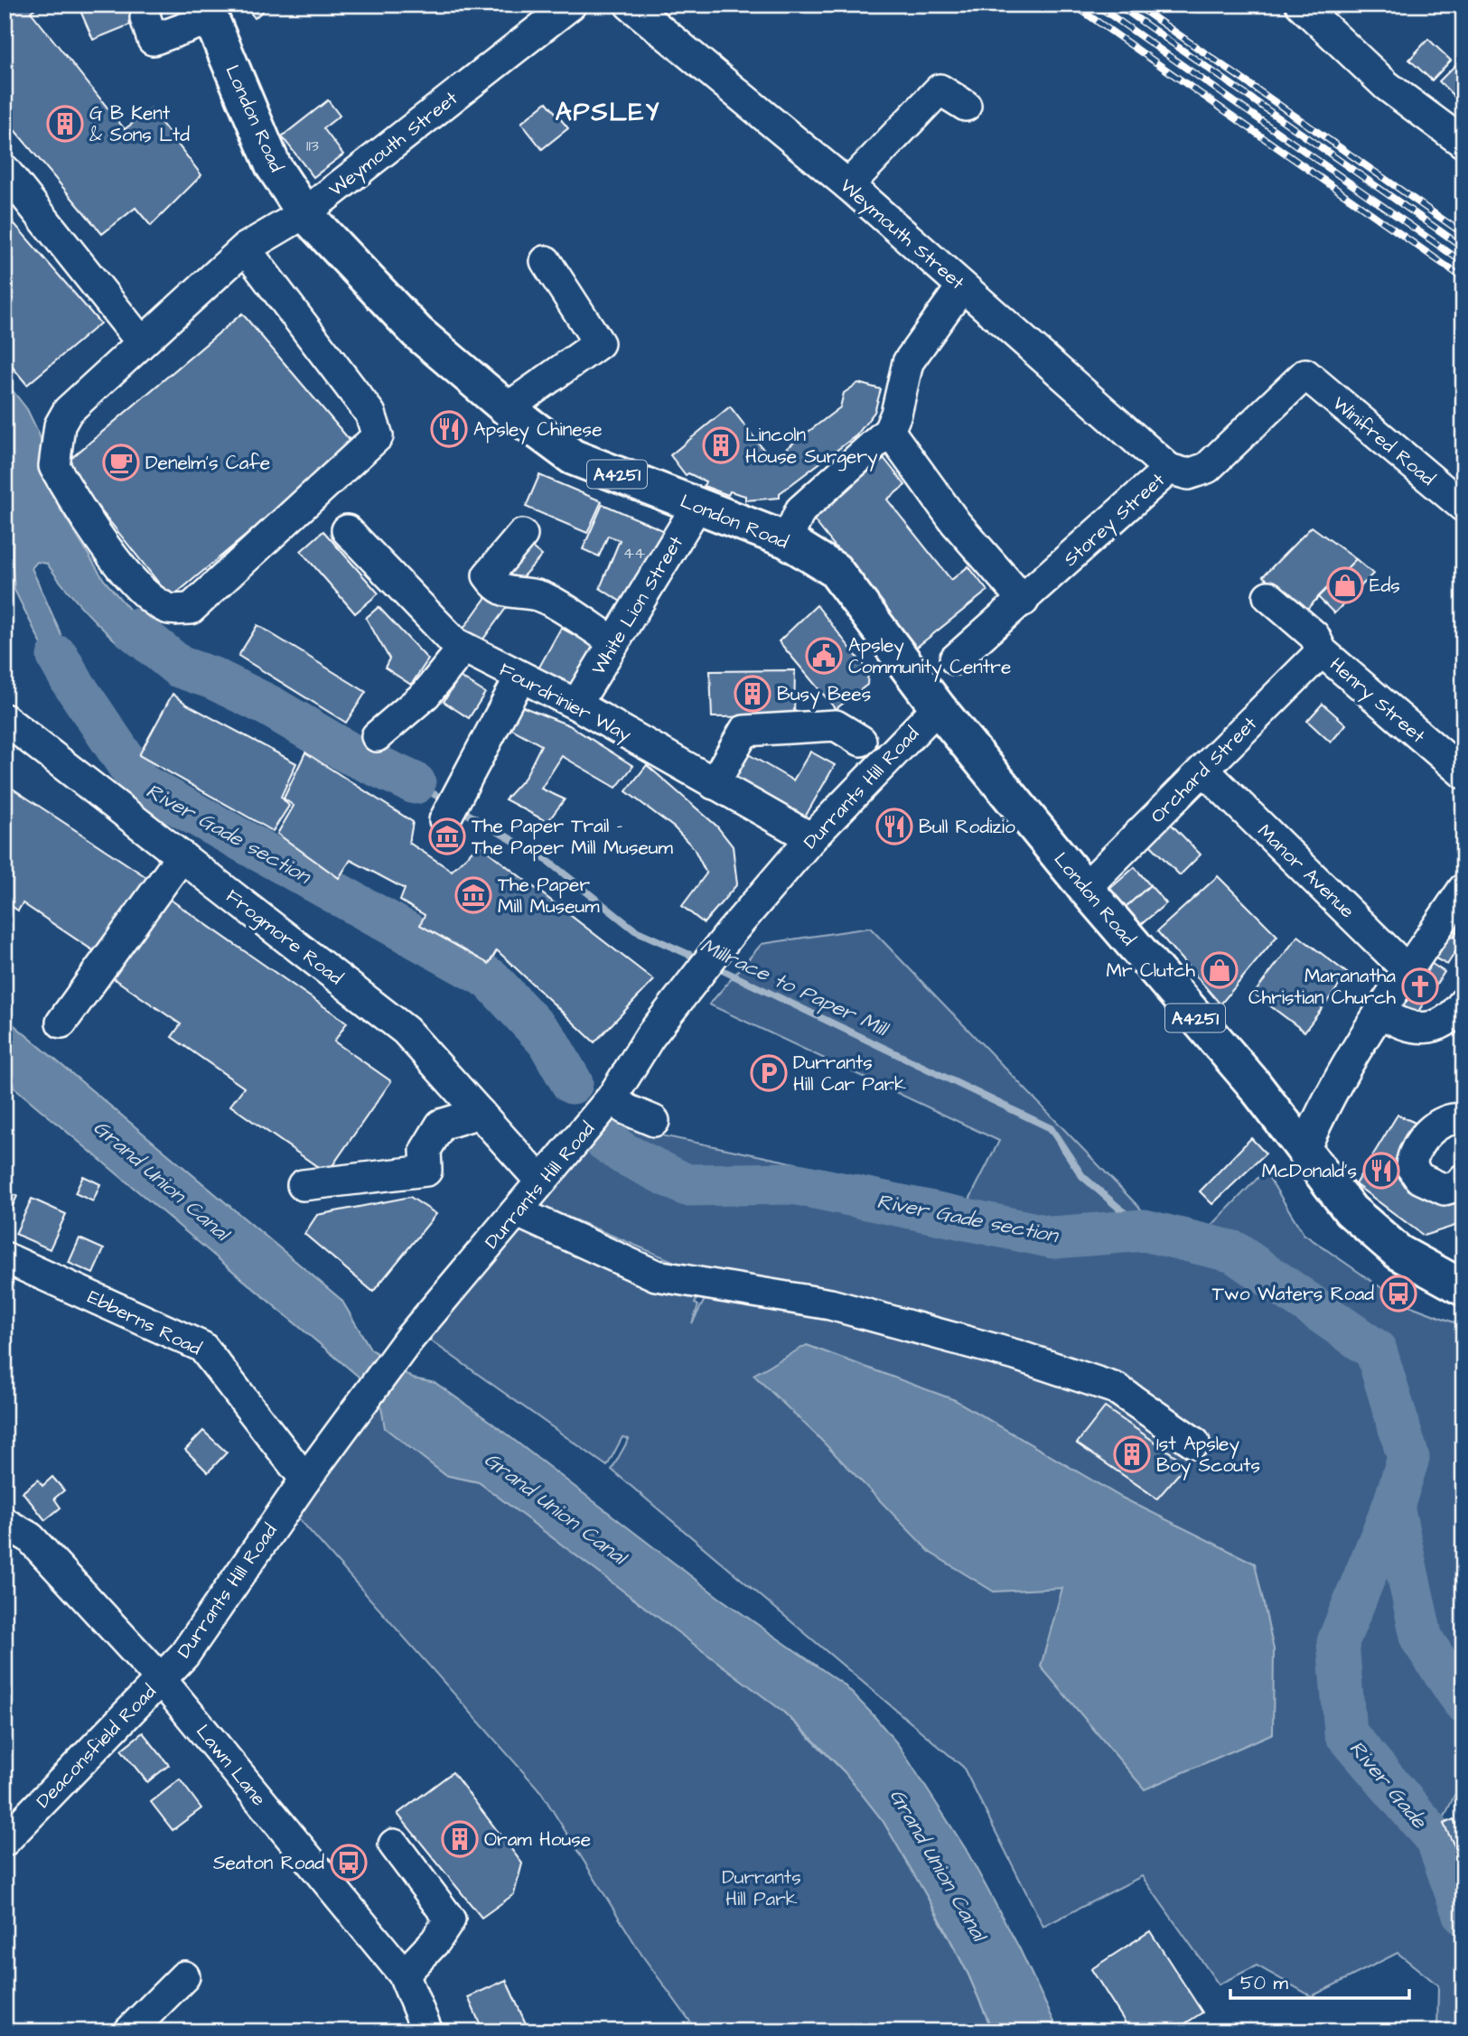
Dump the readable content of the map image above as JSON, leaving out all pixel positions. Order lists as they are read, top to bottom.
{
  "streets": {
    "main road": ["London Road", "A4251"],
    "street": [
      "Weymouth Street",
      "Winifred Road",
      "Storey Street",
      "White Lion Street",
      "Henry Street",
      "Fourdrinier Way",
      "Orchard Street",
      "Durrants Hill Road",
      "Manor Avenue",
      "Frogmore Road",
      "Ebberns Road",
      "Deaconsfield Road",
      "Lawn Lane"
    ]
  },
  "crossings": [
    ["London Road", "Weymouth Street"],
    ["London Road", "White Lion Street"],
    ["London Road", "Orchard Street"],
    ["London Road", "Durrants Hill Road"],
    ["Weymouth Street", "Storey Street"],
    ["Winifred Road", "Storey Street"],
    ["White Lion Street", "Fourdrinier Way"],
    ["Henry Street", "Orchard Street"],
    ["Fourdrinier Way", "Durrants Hill Road"],
    ["Orchard Street", "Manor Avenue"],
    ["Durrants Hill Road", "Frogmore Road"],
    ["Durrants Hill Road", "Ebberns Road"],
    ["Durrants Hill Road", "Deaconsfield Road"],
    ["Durrants Hill Road", "Lawn Lane"],
    ["Deaconsfield Road", "Lawn Lane"]
  ],
  "districts": ["APSLEY"],
  "water": [
    "River Gade section",
    "Millrace to Paper Mill",
    "Grand Union Canal",
    "River Gade"
  ],
  "parks": ["Durrants Hill Park"],
  "places": {
    "building": [
      "G B Kent & Sons Ltd",
      "Lincoln House Surgery",
      "Busy Bees",
      "1st Apsley Boy Scouts",
      "Oram House"
    ],
    "restaurant": ["Apsley Chinese", "Bull Rodizio", "McDonald's"],
    "cafe": ["Denelm's Cafe"],
    "shop": ["Eds", "Mr Clutch"],
    "public building": ["Apsley Community Centre"],
    "museum": ["The Paper Trail - The Paper Mill Museum", "The Paper Mill Museum"],
    "church": ["Maranatha Christian Church"],
    "parking": ["Durrants Hill Car Park"],
    "bus stop": ["Two Waters Road", "Seaton Road"]
  },
  "house_numbers": ["113", "44"],
  "scale_bar": "50 m"
}
